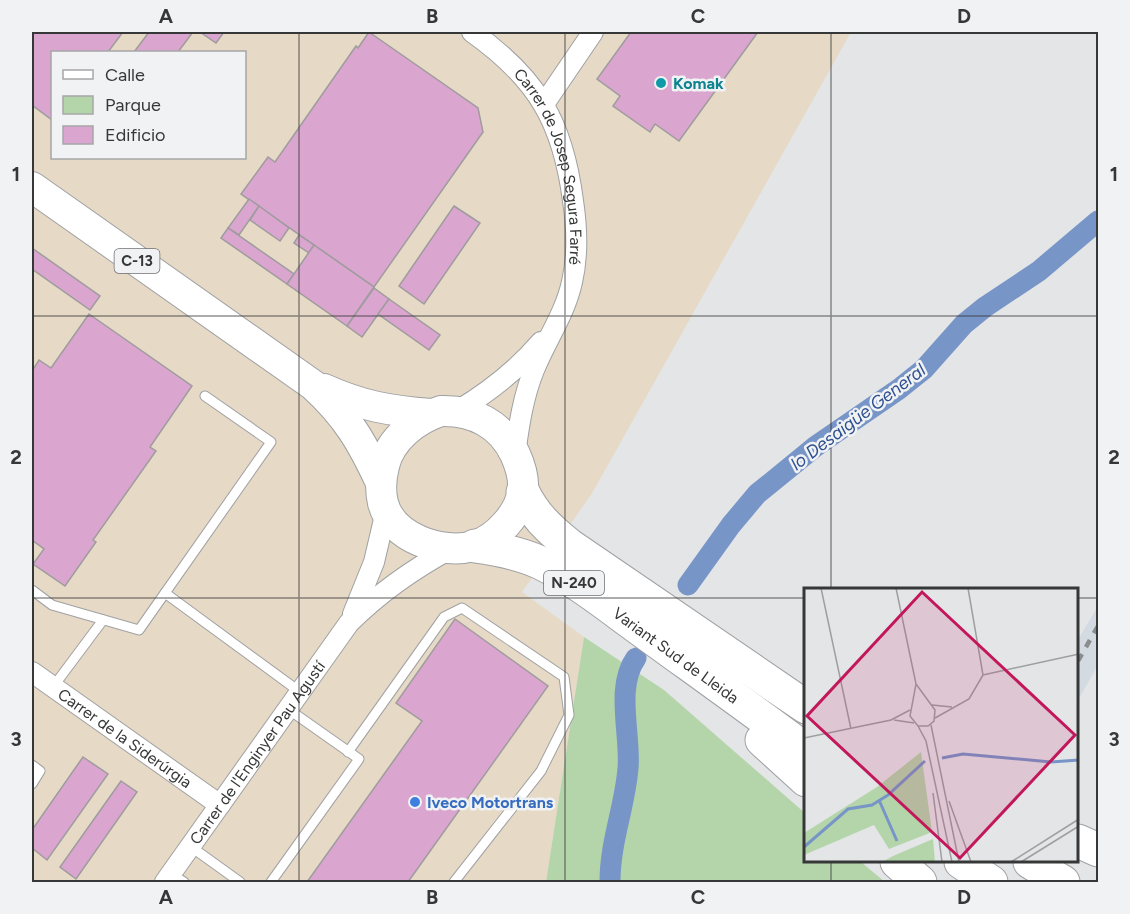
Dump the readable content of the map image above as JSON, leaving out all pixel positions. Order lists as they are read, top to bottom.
{
  "streets": {
    "highway": ["N-240", "Variant Sud de Lleida"],
    "main road": ["C-13"],
    "street": ["Carrer de Josep Segura Farré", "Carrer de la Siderúrgia", "Carrer de l'Enginyer Pau Agustí"]
  },
  "crossings": [
    ["Carrer de Josep Segura Farré", "C-13"],
    ["Carrer de Josep Segura Farré", "Variant Sud de Lleida"],
    ["Carrer de Josep Segura Farré", "Carrer de l'Enginyer Pau Agustí"],
    ["C-13", "Variant Sud de Lleida"],
    ["C-13", "Carrer de l'Enginyer Pau Agustí"],
    ["N-240", "Variant Sud de Lleida"],
    ["Variant Sud de Lleida", "Carrer de l'Enginyer Pau Agustí"],
    ["Carrer de la Siderúrgia", "Carrer de l'Enginyer Pau Agustí"]
  ],
  "water": ["lo Desaigüe General"],
  "places": ["Komak", "Iveco Motortrans"],
  "legend": ["Calle", "Parque", "Edificio"],
  "grid": {
    "columns": [
      "A",
      "B",
      "C",
      "D"
    ],
    "rows": ["1", "2", "3"]
  }
}
